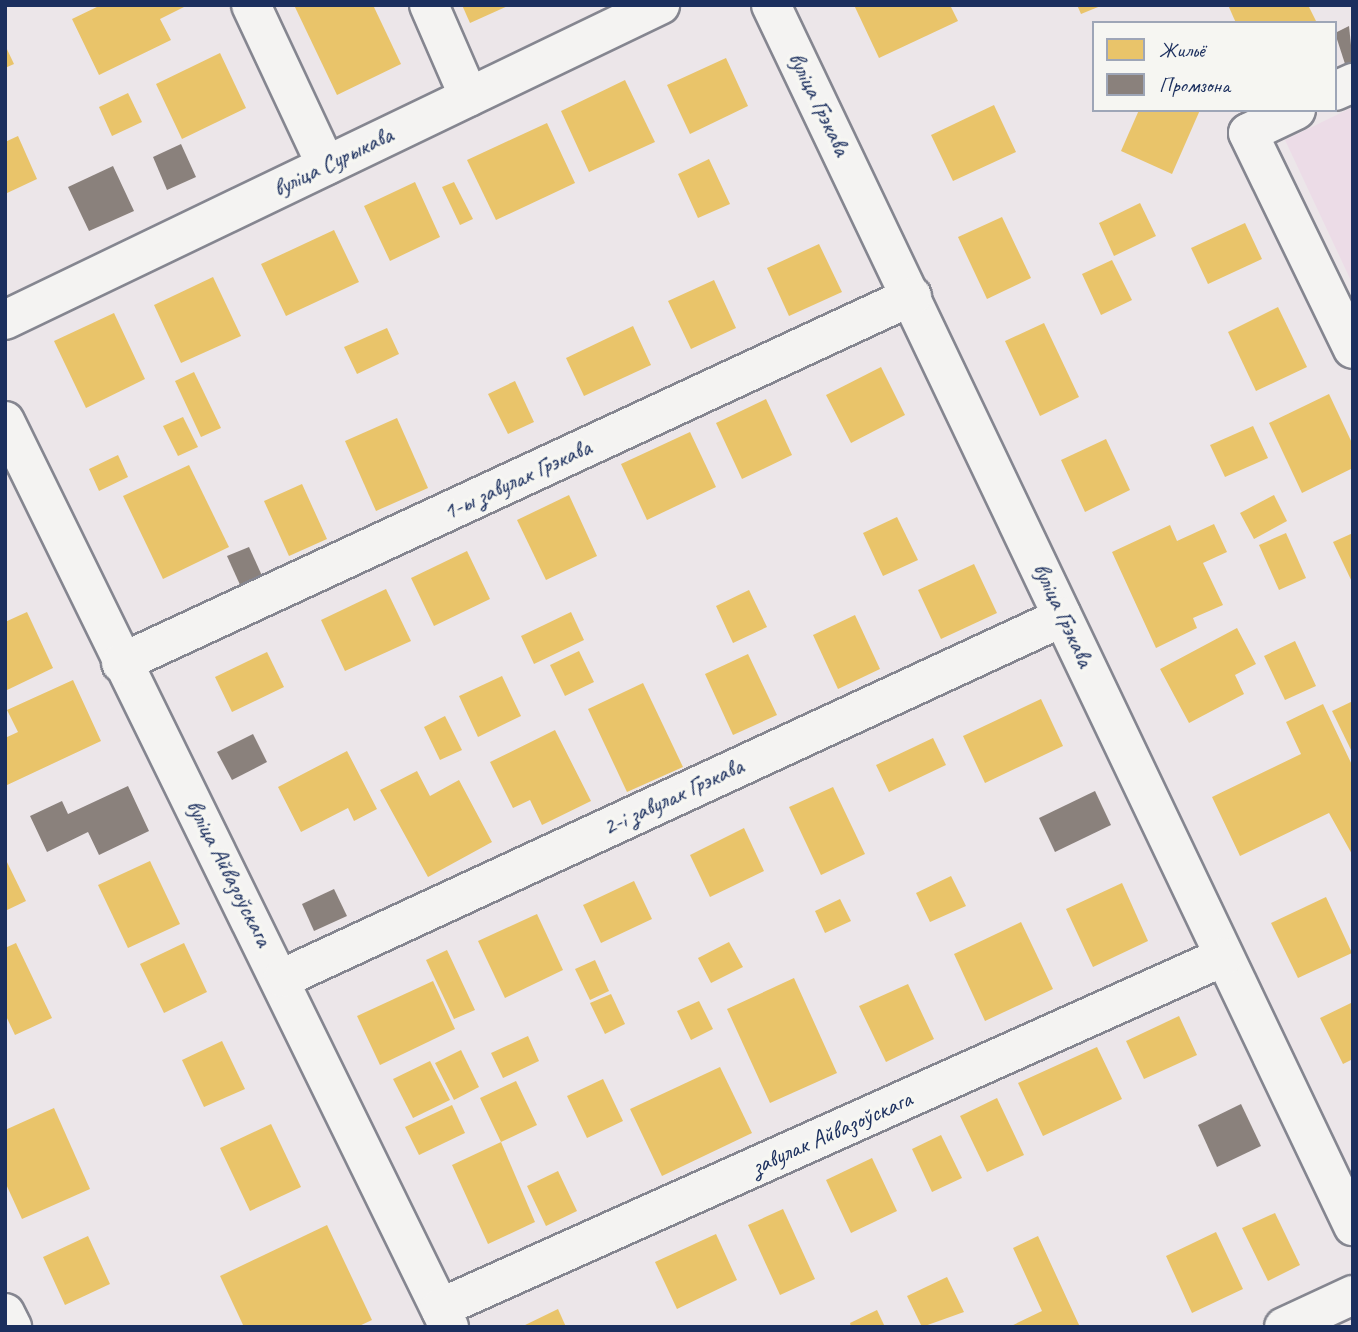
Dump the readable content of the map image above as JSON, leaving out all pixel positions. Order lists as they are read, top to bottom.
{
  "streets": {
    "street": [
      "вуліца Грэкава",
      "вуліца Сурыкава",
      "1-ы завулак Грэкава",
      "2-і завулак Грэкава",
      "вуліца Айвазоўскага",
      "завулак Айвазоўскага"
    ]
  },
  "crossings": [
    ["вуліца Грэкава", "1-ы завулак Грэкава"],
    ["вуліца Грэкава", "2-і завулак Грэкава"],
    ["вуліца Грэкава", "завулак Айвазоўскага"],
    ["1-ы завулак Грэкава", "вуліца Айвазоўскага"],
    ["2-і завулак Грэкава", "вуліца Айвазоўскага"],
    ["вуліца Айвазоўскага", "завулак Айвазоўскага"]
  ],
  "legend": ["Жильё", "Промзона"]
}
